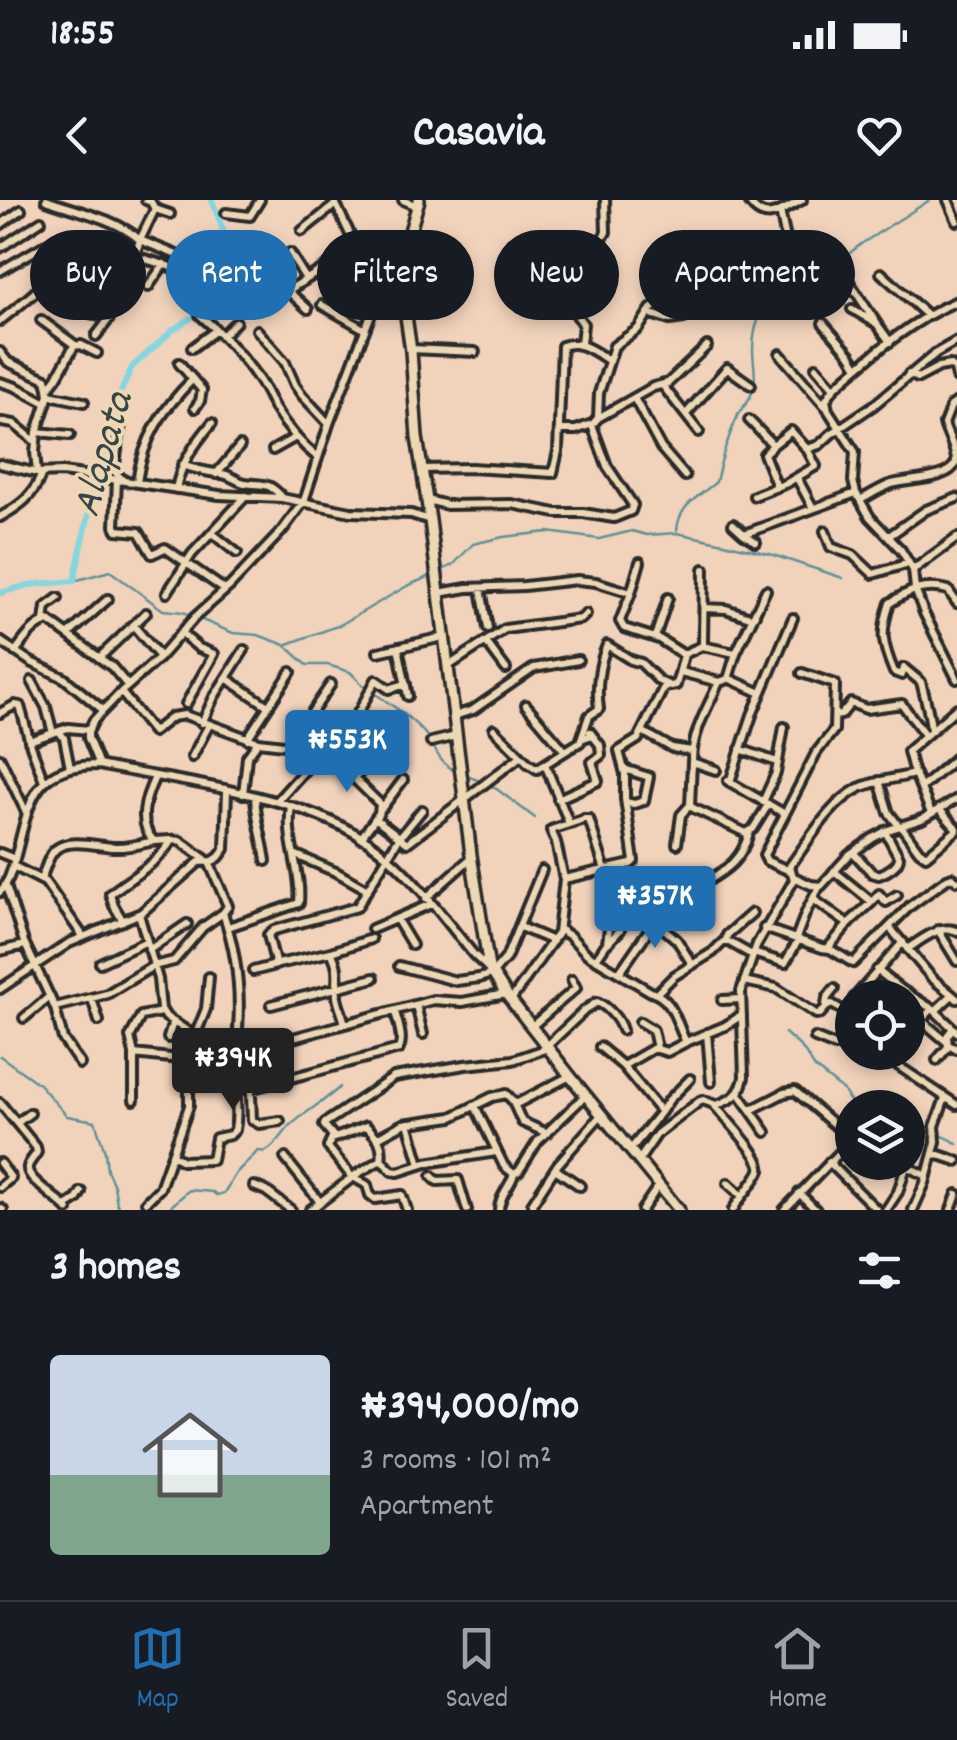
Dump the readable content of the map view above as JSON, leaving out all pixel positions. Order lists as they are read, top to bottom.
{
  "water": ["Alapata"],
  "page": {
    "status": "18:55",
    "header": "Casavia",
    "chip": [
      "Buy",
      "Rent",
      "Filters",
      "New",
      "Apartment"
    ],
    "price": ["₦553K", "₦357K", "₦394K"],
    "heading": "3 homes",
    "list": [
      {
        "name": "₦394,000/mo",
        "note": "3 rooms · 101 m² · Apartment"
      }
    ],
    "tabs": ["Map", "Saved", "Home"]
  }
}
